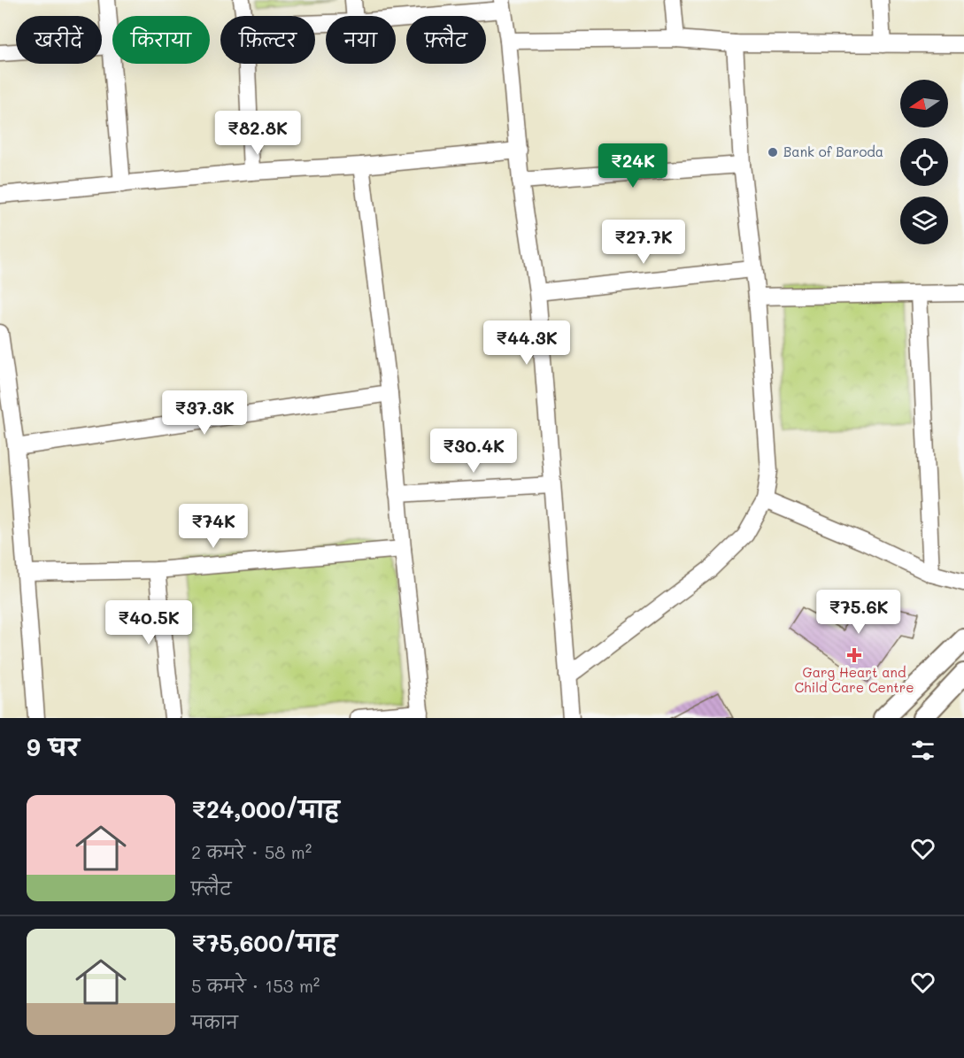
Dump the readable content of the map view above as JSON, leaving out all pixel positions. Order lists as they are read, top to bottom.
{
  "places": {
    "other": ["Bank of Baroda"],
    "health": ["Garg Heart and Child Care Centre"]
  },
  "north": "left",
  "page": {
    "chip": [
      "खरीदें",
      "किराया",
      "फ़िल्टर",
      "नया",
      "फ़्लैट"
    ],
    "price": [
      "₹82.8K",
      "₹24K",
      "₹27.7K",
      "₹44.3K",
      "₹37.3K",
      "₹30.4K",
      "₹74K",
      "₹75.6K",
      "₹40.5K"
    ],
    "heading": "9 घर",
    "list": [
      {
        "name": "₹24,000/माह",
        "note": "2 कमरे · 58 m² · फ़्लैट"
      },
      {
        "name": "₹75,600/माह",
        "note": "5 कमरे · 153 m² · मकान"
      }
    ]
  }
}
